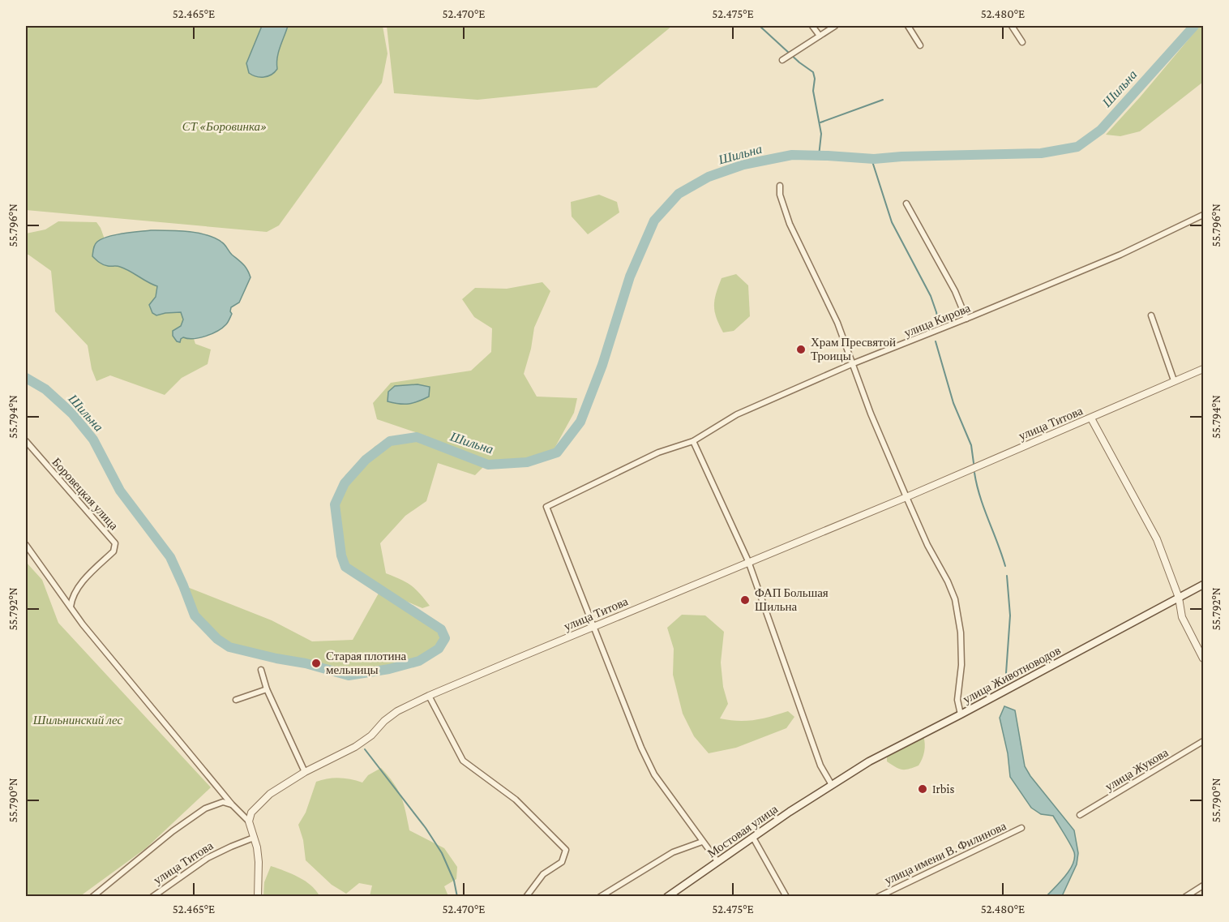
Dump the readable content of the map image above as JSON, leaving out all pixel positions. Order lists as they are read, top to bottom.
{
  "streets": {
    "main road": ["улица Животноводов", "Мостовая улица"],
    "street": [
      "улица Кирова",
      "улица Титова",
      "Боровецкая улица",
      "улица Жукова",
      "улица имени В. Филинова"
    ]
  },
  "crossings": [
    ["улица Кирова", "улица Титова"],
    ["улица Животноводов", "Мостовая улица"]
  ],
  "water": ["Шильна"],
  "parks": ["СТ «Боровинка»", "Шильнинский лес"],
  "places": [
    "Храм Пресвятой Троицы",
    "ФАП Большая Шильна",
    "Старая плотина мельницы",
    "Irbis"
  ],
  "coordinates": [
    "52.465°E",
    "52.470°E",
    "52.475°E",
    "52.480°E",
    "55.796°N",
    "55.794°N",
    "55.792°N",
    "55.790°N"
  ]
}
